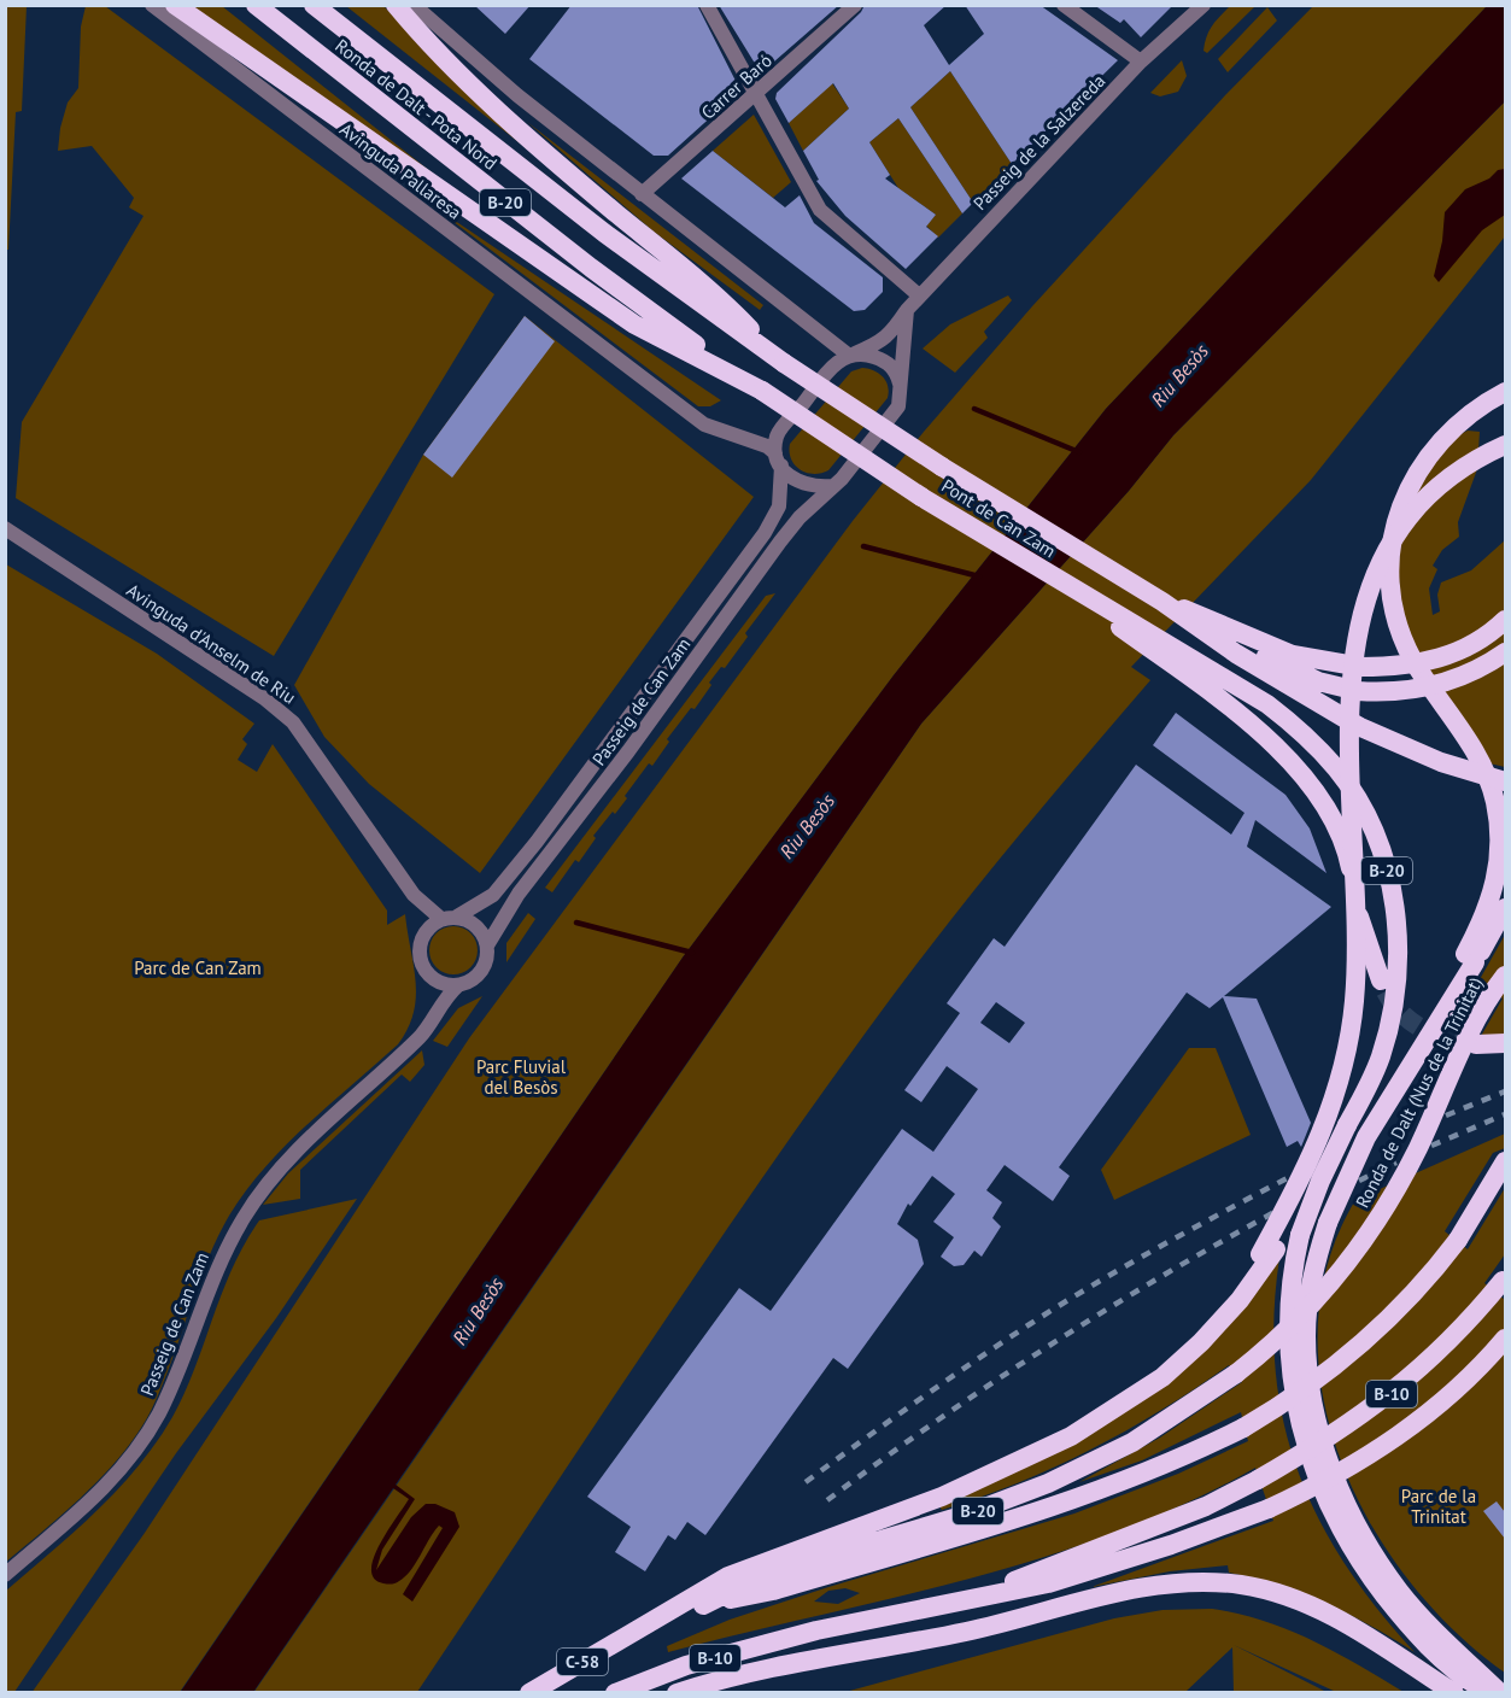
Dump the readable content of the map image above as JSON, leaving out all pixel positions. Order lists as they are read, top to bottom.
{
  "streets": {
    "highway": [
      "Ronda de Dalt - Pota Nord",
      "B-20",
      "Pont de Can Zam",
      "Ronda de Dalt (Nus de la Trinitat)",
      "B-10",
      "C-58"
    ],
    "street": [
      "Carrer Baró",
      "Passeig de la Salzereda",
      "Avinguda Pallaresa",
      "Avinguda d'Anselm de Riu",
      "Passeig de Can Zam"
    ]
  },
  "crossings": [
    ["Ronda de Dalt - Pota Nord", "Pont de Can Zam"],
    ["Passeig de la Salzereda", "Passeig de Can Zam"],
    ["Avinguda Pallaresa", "Passeig de Can Zam"],
    ["B-20", "Pont de Can Zam"],
    ["Avinguda d'Anselm de Riu", "Passeig de Can Zam"],
    ["Ronda de Dalt (Nus de la Trinitat)", "C-58"]
  ],
  "water": ["Riu Besòs"],
  "parks": ["Parc de Can Zam", "Parc Fluvial del Besòs", "Parc de la Trinitat"]
}
